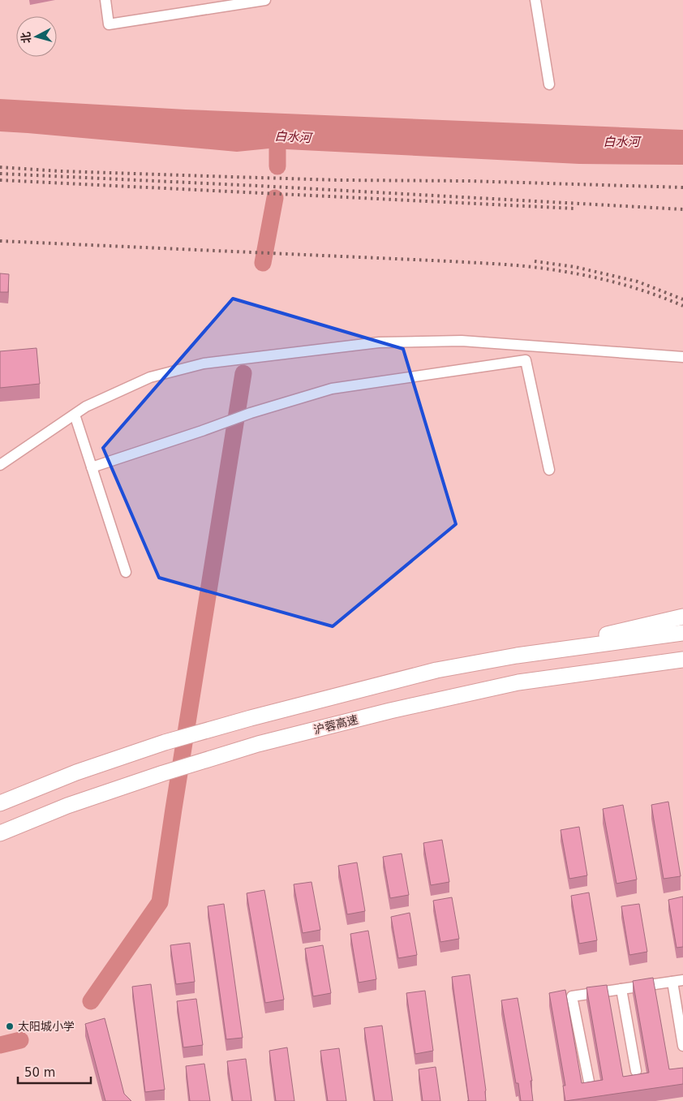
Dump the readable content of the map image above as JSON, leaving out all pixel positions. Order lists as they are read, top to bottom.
{
  "streets": {
    "highway": ["沪蓉高速"]
  },
  "water": ["白水河"],
  "places": ["太阳城小学"],
  "scale_bar": "50 m",
  "north": "left"
}
